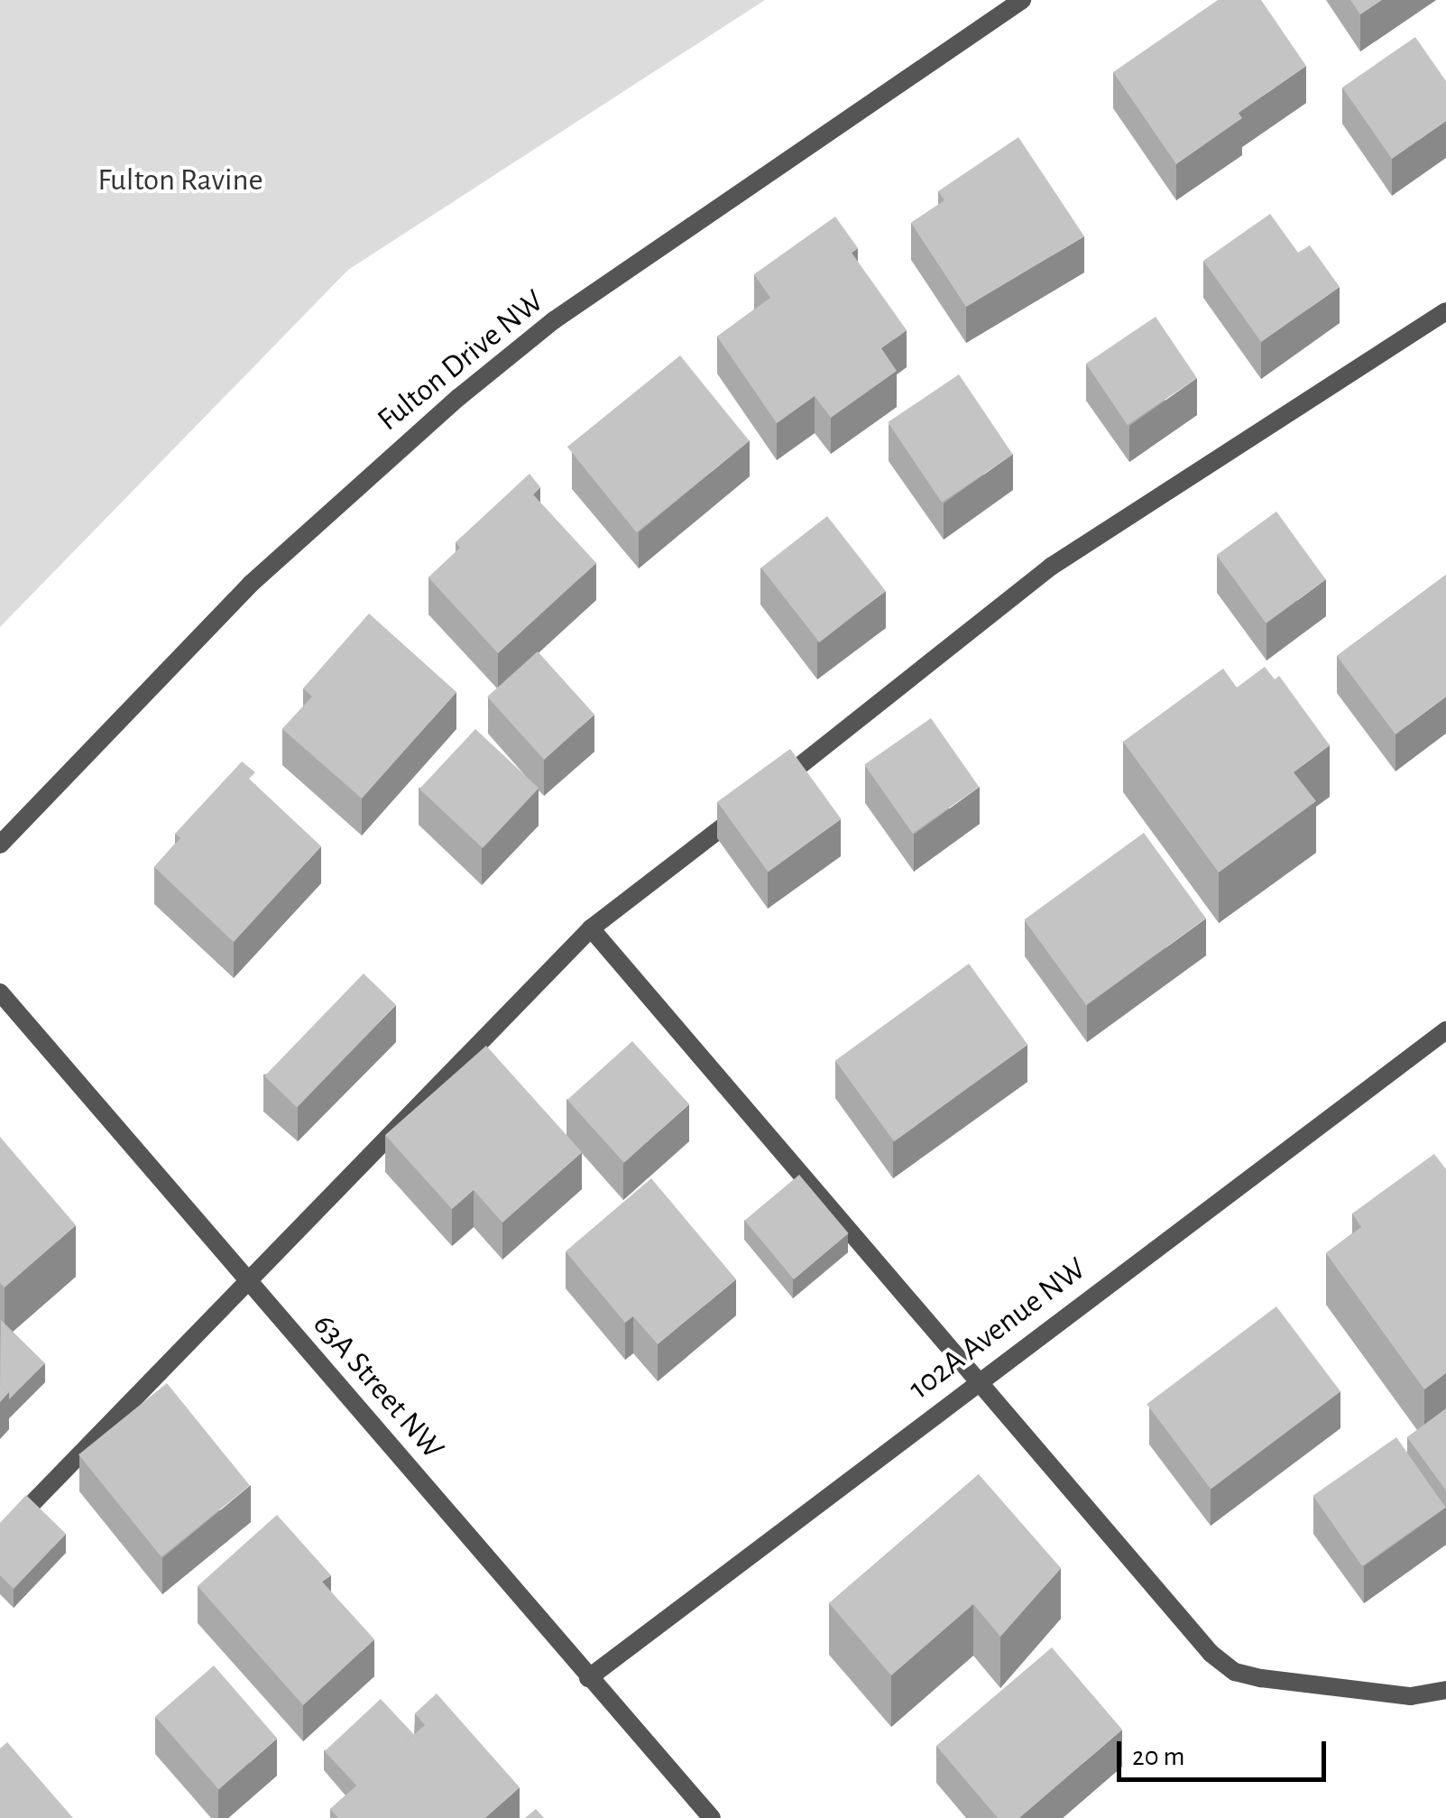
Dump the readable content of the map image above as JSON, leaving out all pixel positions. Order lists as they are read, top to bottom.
{
  "streets": {
    "street": ["Fulton Drive NW", "102A Avenue NW", "63A Street NW"]
  },
  "crossings": [
    ["102A Avenue NW", "63A Street NW"]
  ],
  "parks": ["Fulton Ravine"],
  "scale_bar": "20 m"
}
